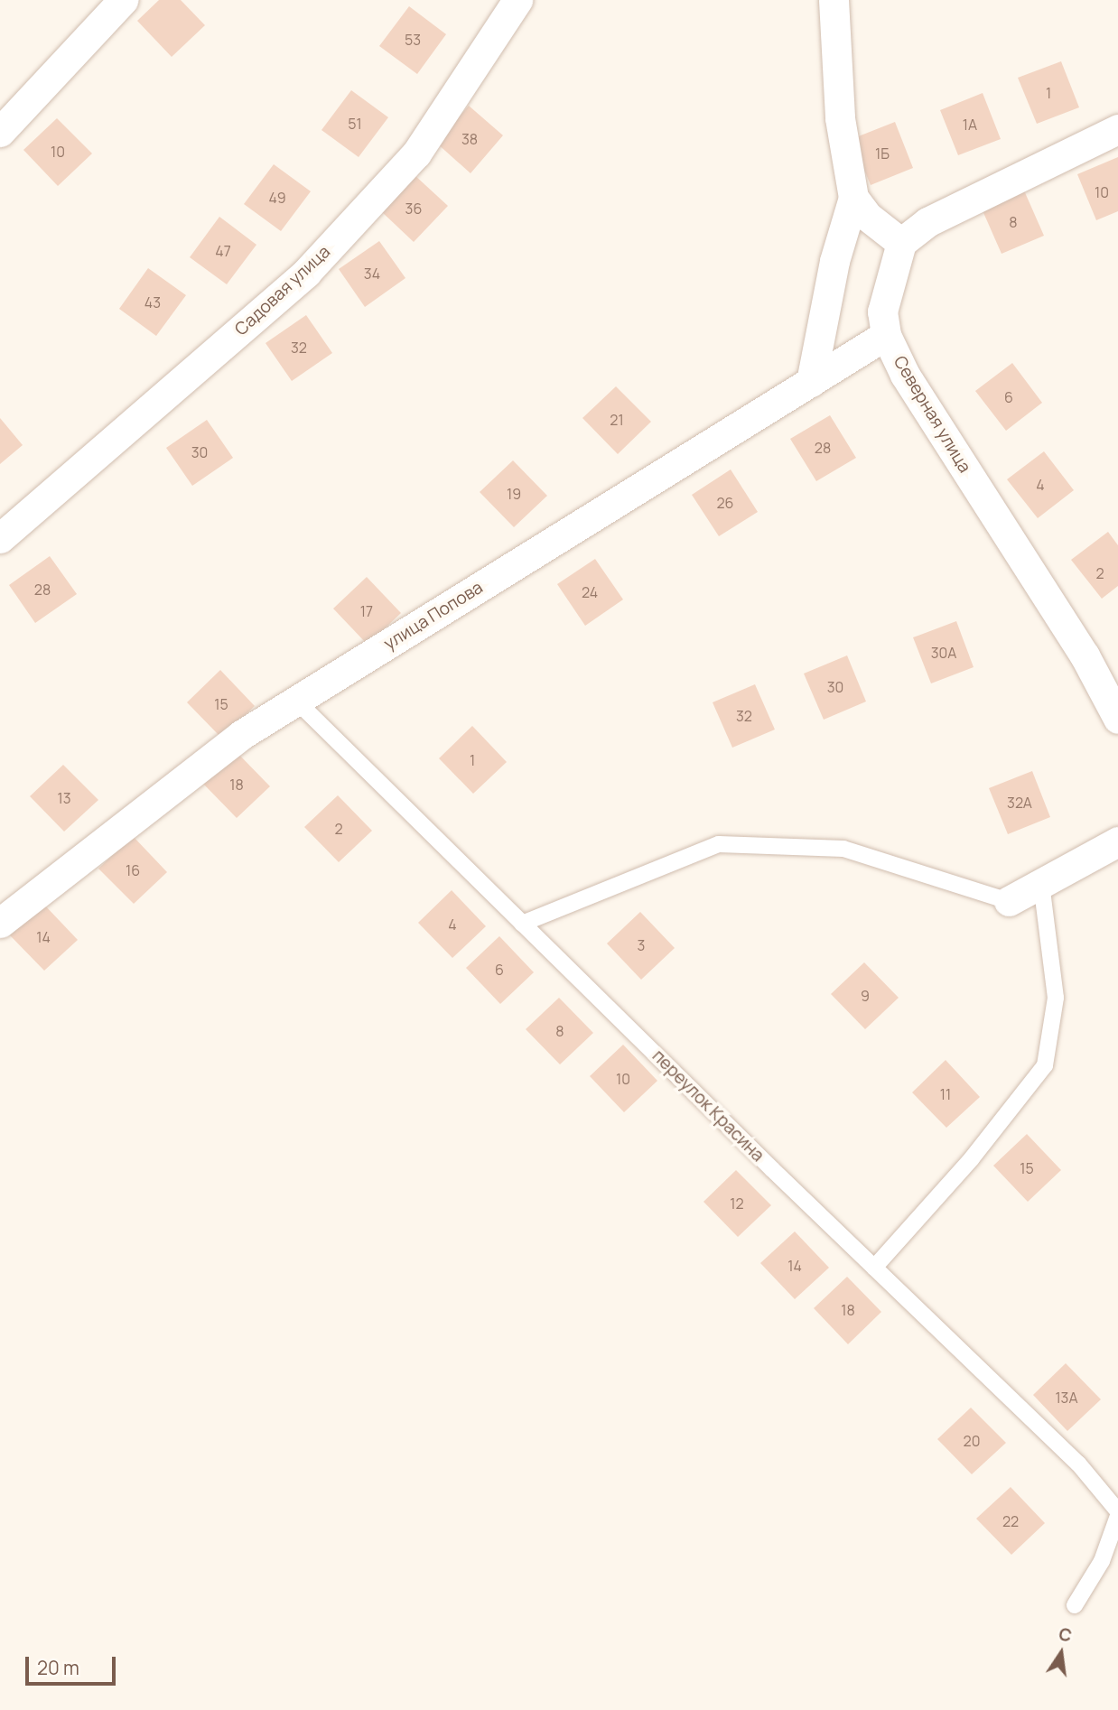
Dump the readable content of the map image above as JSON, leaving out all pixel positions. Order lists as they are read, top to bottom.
{
  "streets": {
    "street": ["Садовая улица", "Северная улица", "улица Попова"],
    "lane": ["переулок Красина"]
  },
  "crossings": [
    ["Северная улица", "улица Попова"],
    ["улица Попова", "переулок Красина"]
  ],
  "house_numbers": [
    "53",
    "1",
    "51",
    "1А",
    "38",
    "10",
    "1Б",
    "10",
    "49",
    "36",
    "8",
    "47",
    "34",
    "43",
    "32",
    "6",
    "21",
    "28",
    "30",
    "4",
    "19",
    "26",
    "2",
    "28",
    "24",
    "17",
    "30А",
    "30",
    "15",
    "32",
    "1",
    "18",
    "13",
    "32А",
    "2",
    "16",
    "4",
    "14",
    "3",
    "6",
    "9",
    "8",
    "10",
    "11",
    "15",
    "12",
    "14",
    "18",
    "13А",
    "20",
    "22"
  ],
  "scale_bar": "20 m",
  "north": "top"
}
